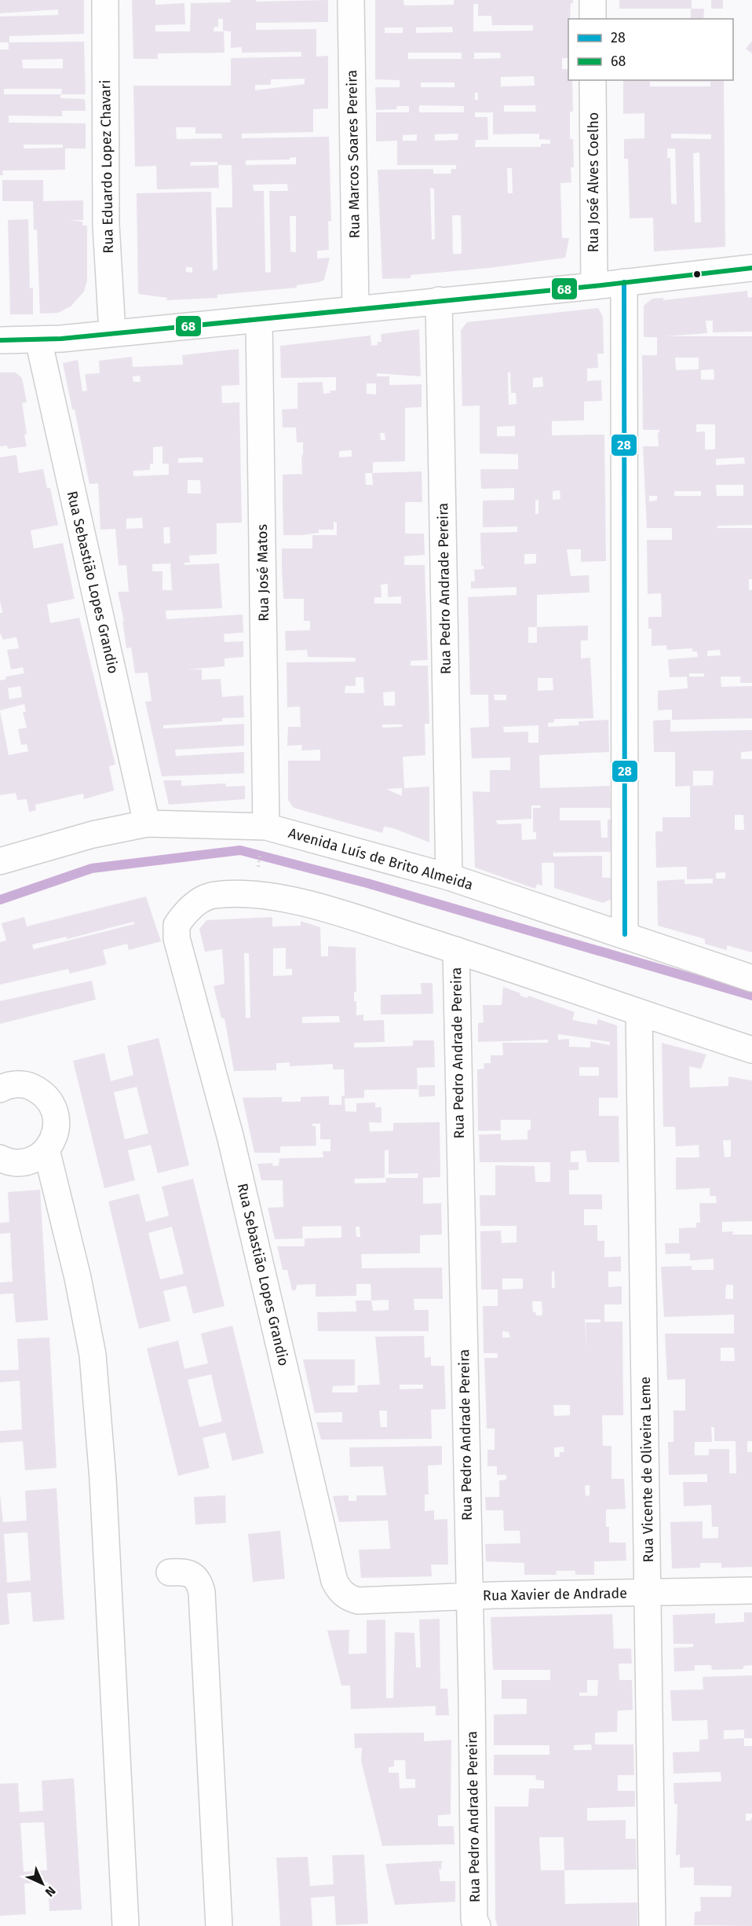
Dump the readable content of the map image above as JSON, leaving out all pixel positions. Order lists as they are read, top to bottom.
{
  "streets": {
    "street": [
      "Rua Marcos Soares Pereira",
      "Rua Eduardo Lopez Chavari",
      "Rua José Alves Coelho",
      "Rua José Matos",
      "Rua Sebastião Lopes Grandio",
      "Rua Pedro Andrade Pereira",
      "Avenida Luís de Brito Almeida",
      "Rua Vicente de Oliveira Leme",
      "Rua Xavier de Andrade"
    ]
  },
  "crossings": [
    ["Rua José Matos", "Avenida Luís de Brito Almeida"],
    ["Rua Sebastião Lopes Grandio", "Rua Pedro Andrade Pereira"],
    ["Rua Sebastião Lopes Grandio", "Avenida Luís de Brito Almeida"],
    ["Rua Sebastião Lopes Grandio", "Rua Xavier de Andrade"],
    ["Rua Pedro Andrade Pereira", "Avenida Luís de Brito Almeida"],
    ["Rua Pedro Andrade Pereira", "Rua Xavier de Andrade"],
    ["Rua Vicente de Oliveira Leme", "Rua Xavier de Andrade"]
  ],
  "lines": ["transit line 68", "transit line 28"],
  "legend": ["28", "68"],
  "north": "bottom right"
}
